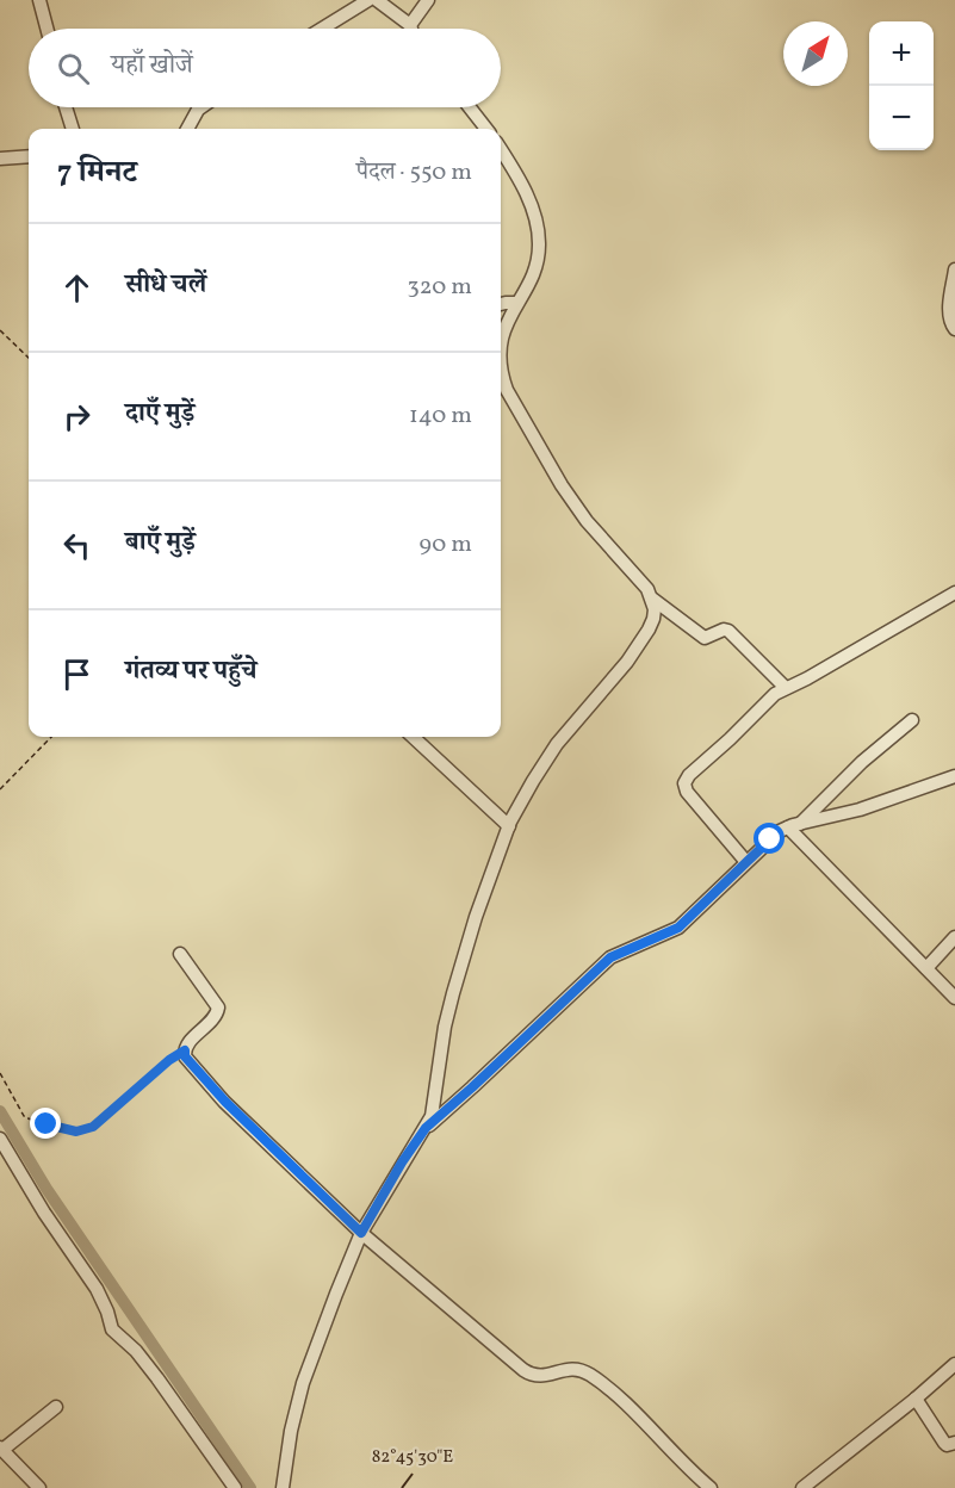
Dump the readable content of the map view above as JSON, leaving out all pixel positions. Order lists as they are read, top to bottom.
{
  "north": "top right",
  "page": {
    "map_buttons": ["+", "−"],
    "search": "यहाँ खोजें",
    "heading": ["7 मिनट", "पैदल · 550 m"],
    "list": [
      ["सीधे चलें", "320 m"],
      ["दाएँ मुड़ें", "140 m"],
      ["बाएँ मुड़ें", "90 m"],
      "गंतव्य पर पहुँचे"
    ]
  },
  "coordinates": ["82°45'30\"E"]
}
